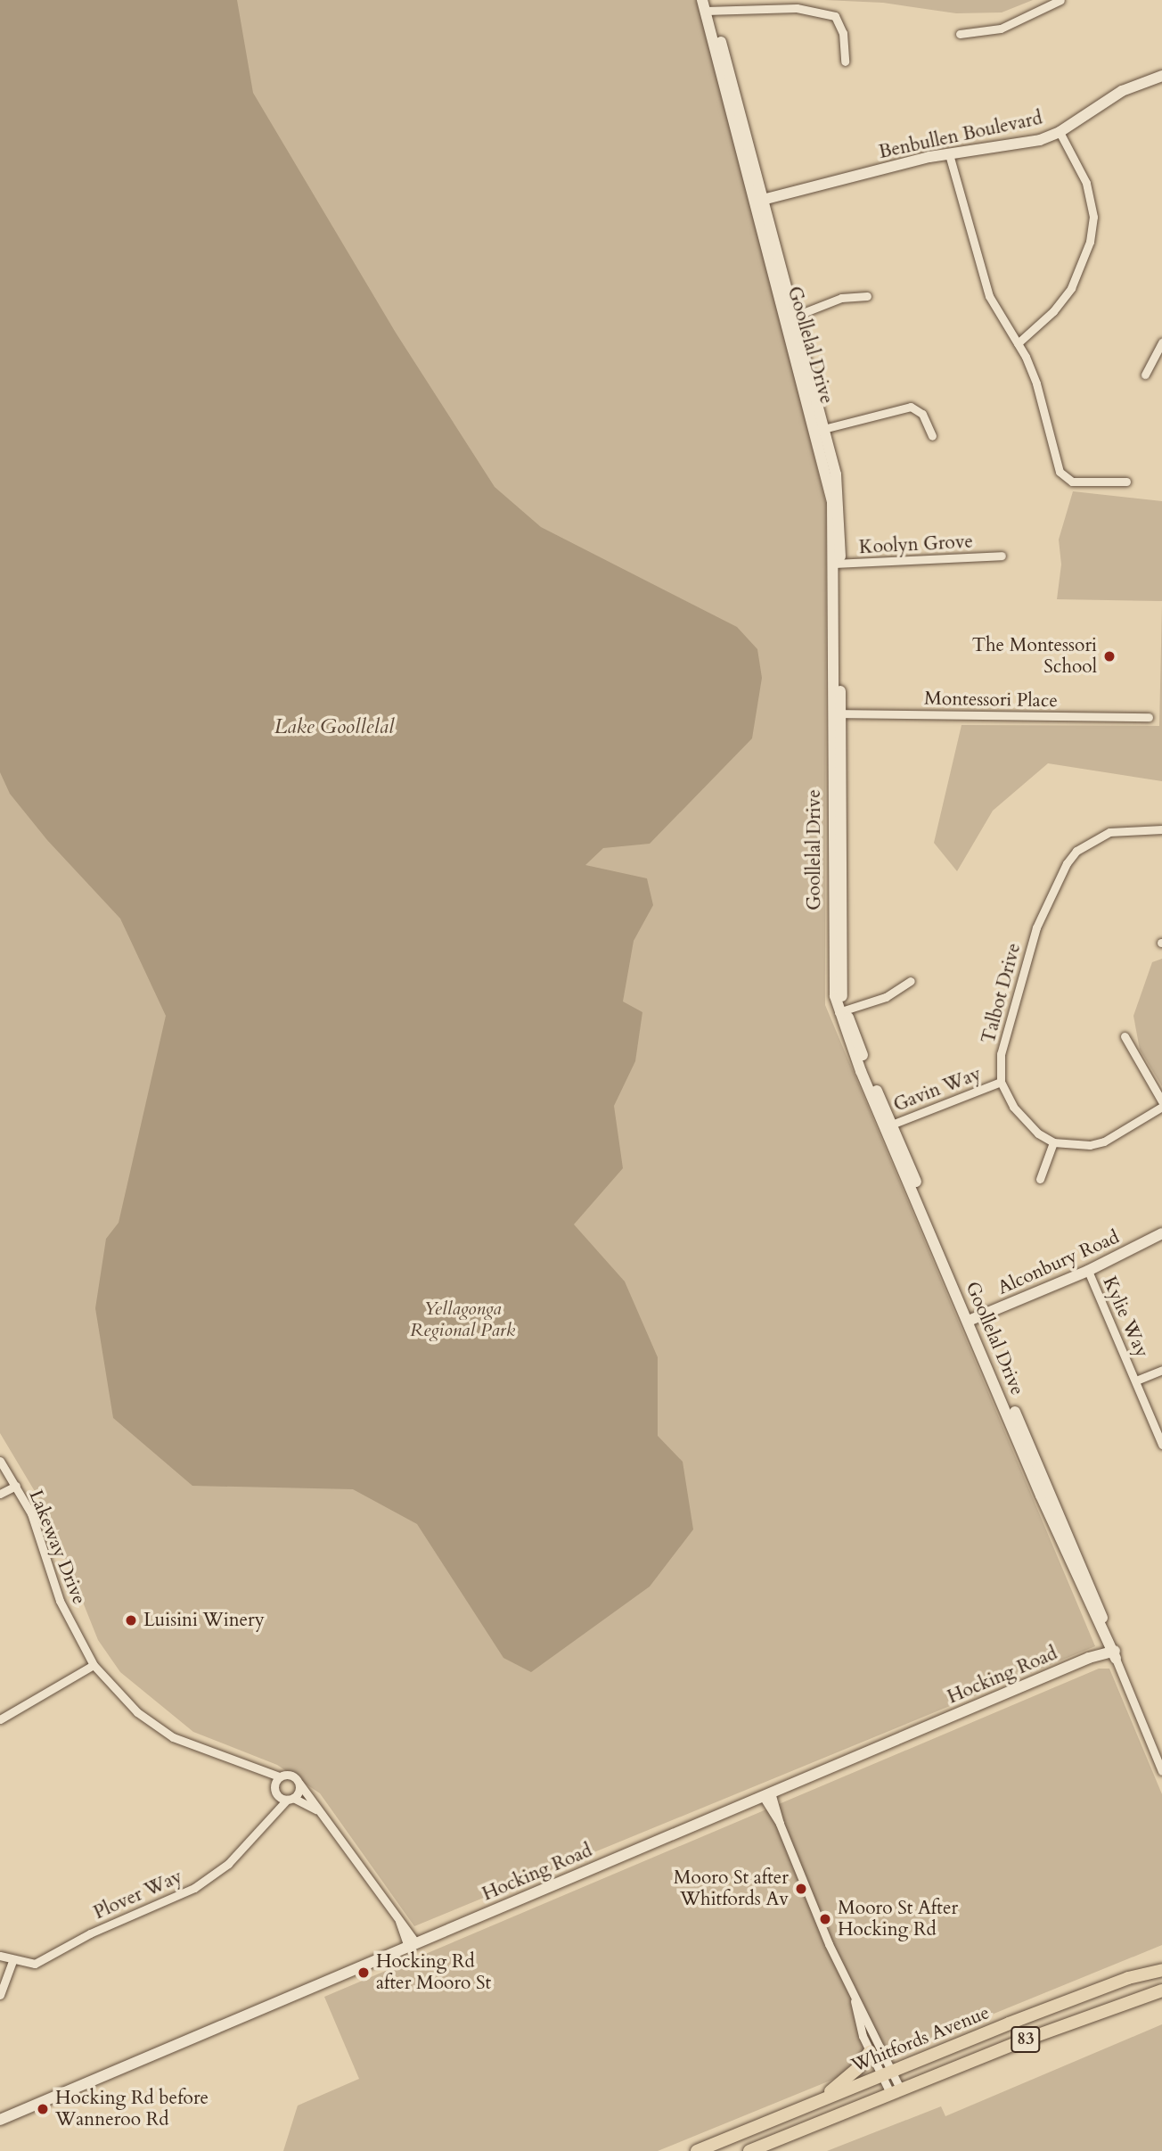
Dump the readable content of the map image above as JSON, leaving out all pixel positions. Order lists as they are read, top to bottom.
{
  "streets": {
    "main road": ["Whitfords Avenue", "83"],
    "street": [
      "Benbullen Boulevard",
      "Goollelal Drive",
      "Koolyn Grove",
      "Montessori Place",
      "Talbot Drive",
      "Gavin Way",
      "Alconbury Road",
      "Kylie Way",
      "Lakeway Drive",
      "Hocking Road",
      "Plover Way"
    ]
  },
  "crossings": [
    ["Benbullen Boulevard", "Goollelal Drive"],
    ["Goollelal Drive", "Koolyn Grove"],
    ["Goollelal Drive", "Montessori Place"],
    ["Goollelal Drive", "Gavin Way"],
    ["Goollelal Drive", "Alconbury Road"],
    ["Goollelal Drive", "Hocking Road"],
    ["Talbot Drive", "Gavin Way"],
    ["Alconbury Road", "Kylie Way"],
    ["Lakeway Drive", "Plover Way"]
  ],
  "water": ["Lake Goollelal"],
  "parks": ["Yellagonga Regional Park"],
  "places": [
    "The Montessori School",
    "Luisini Winery",
    "Mooro St after Whitfords Av",
    "Mooro St After Hocking Rd",
    "Hocking Rd after Mooro St",
    "Hocking Rd before Wanneroo Rd"
  ]
}
